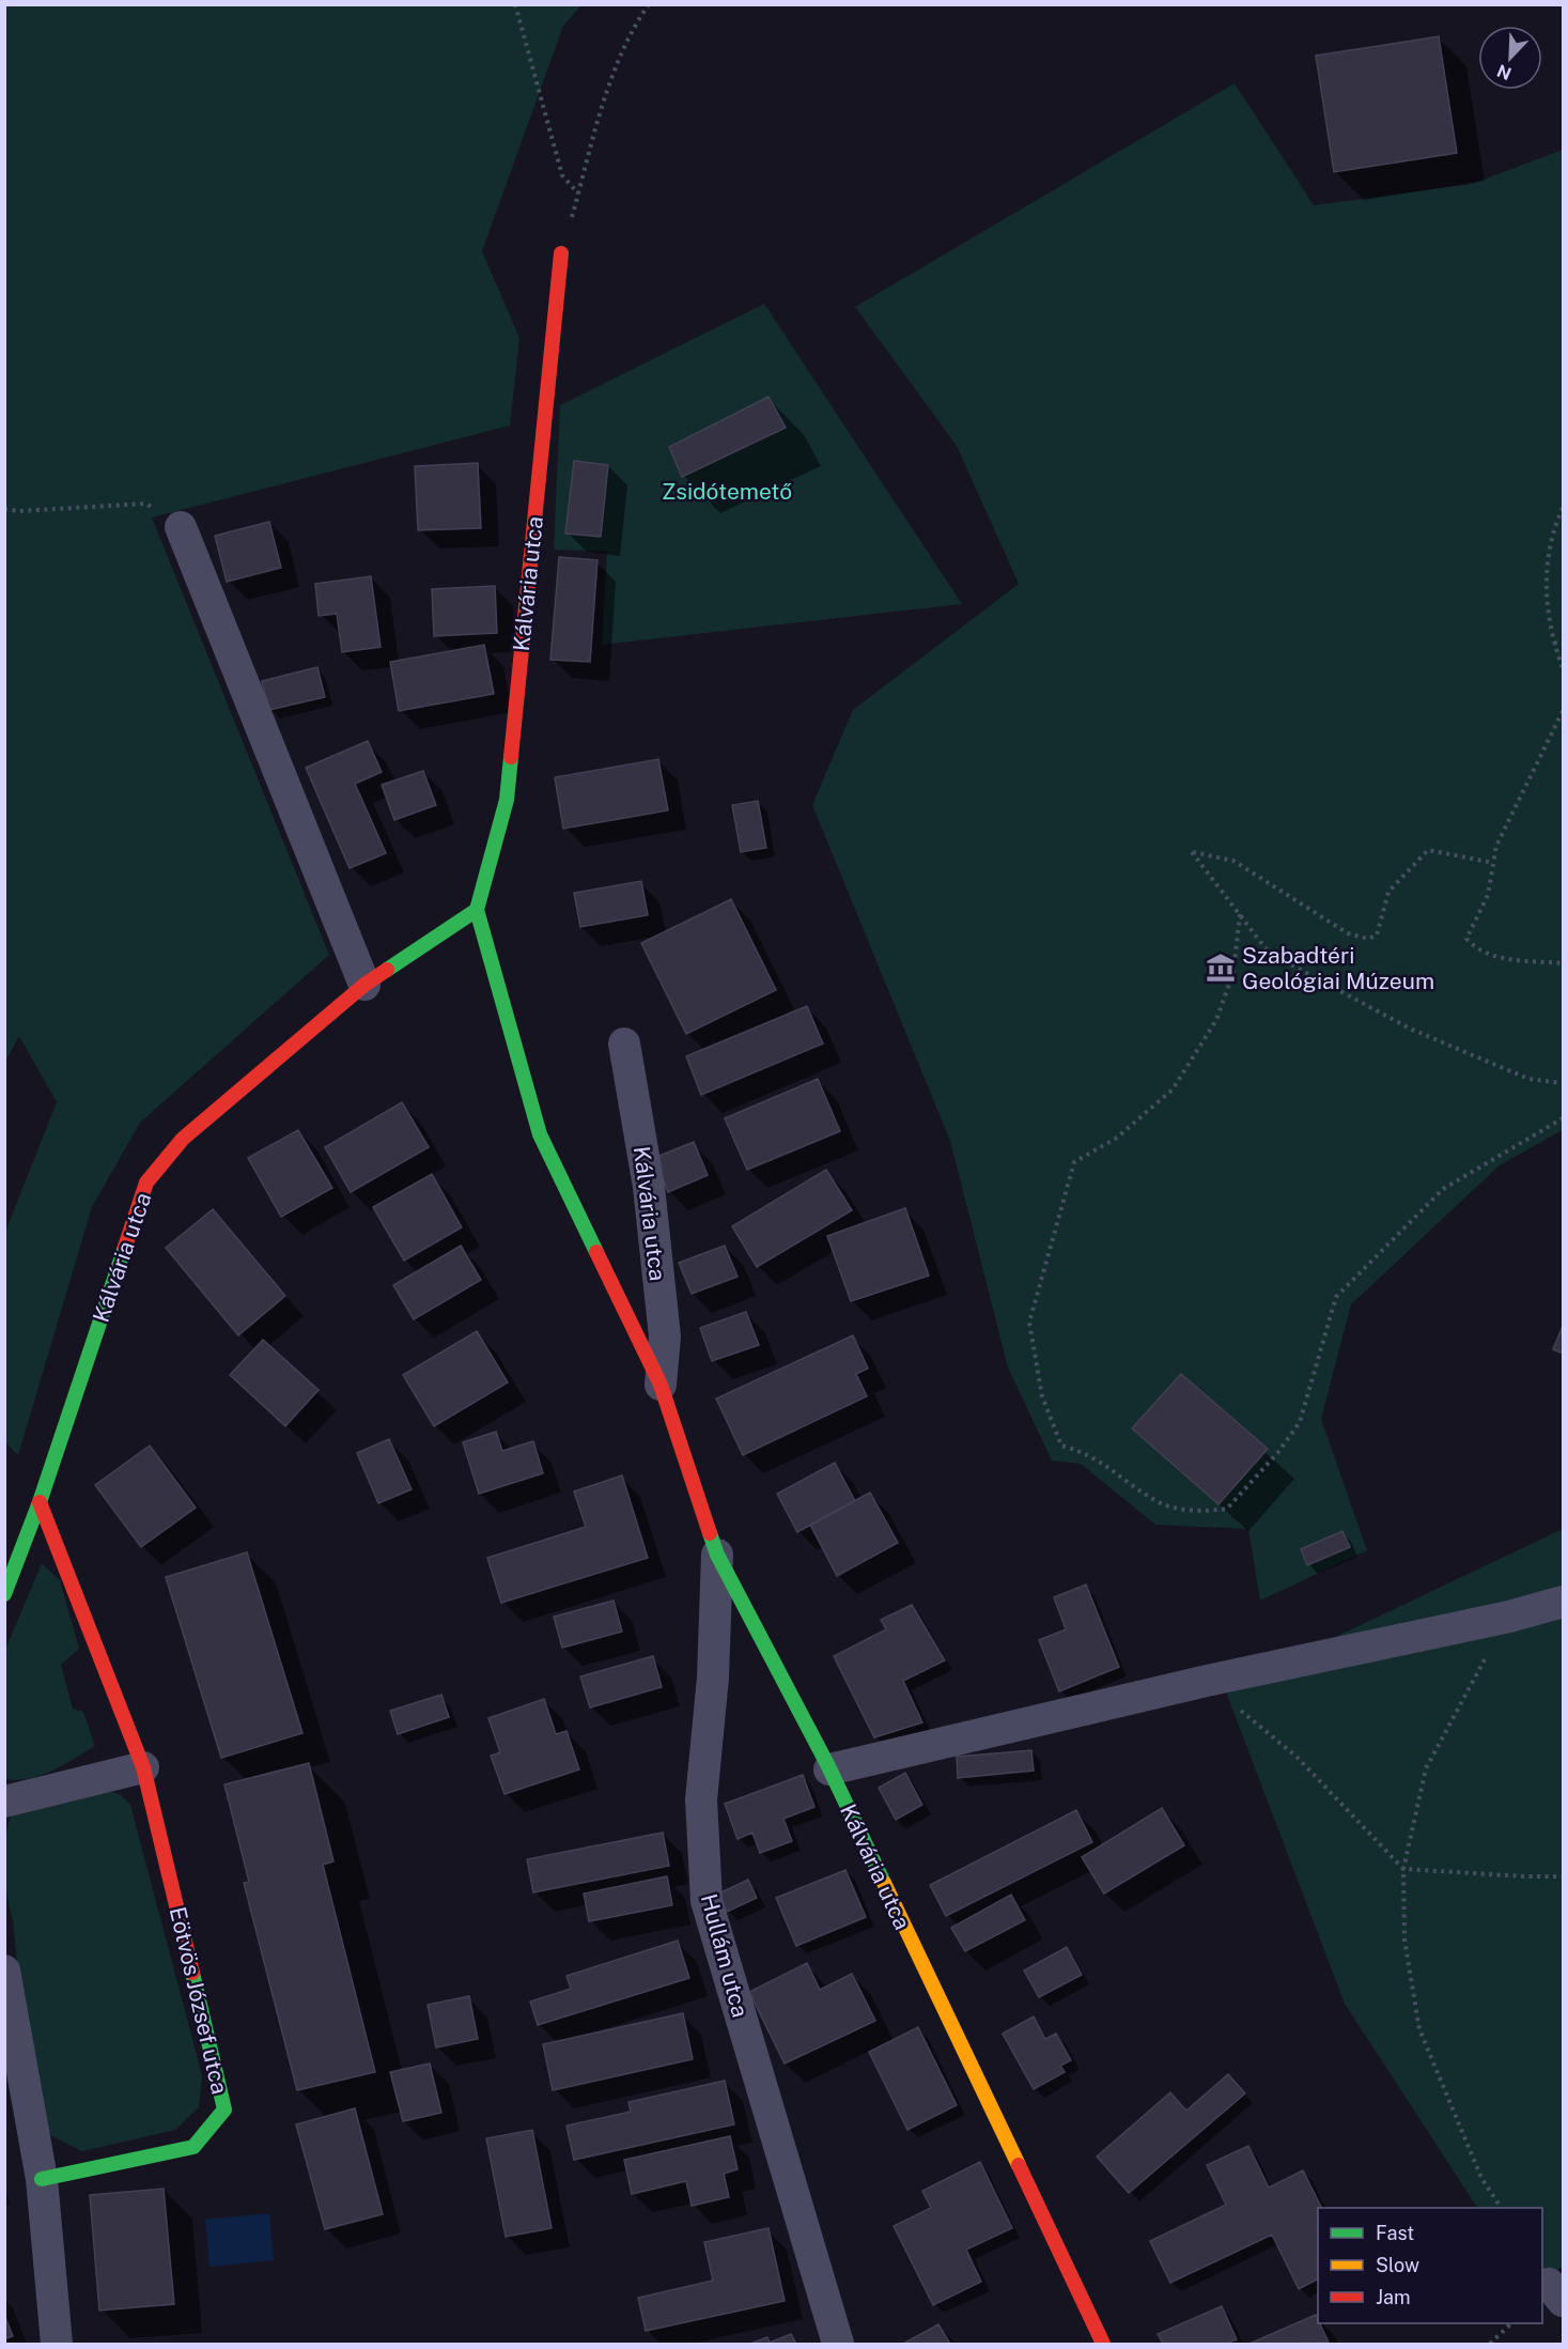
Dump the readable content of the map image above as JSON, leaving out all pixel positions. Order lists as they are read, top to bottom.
{
  "streets": {
    "street": ["Kálvária utca", "Hullám utca", "Eötvös József utca"]
  },
  "crossings": [
    ["Kálvária utca", "Hullám utca"],
    ["Kálvária utca", "Eötvös József utca"]
  ],
  "parks": ["Zsidótemető"],
  "places": {
    "museum": ["Szabadtéri Geológiai Múzeum"]
  },
  "legend": ["Fast", "Slow", "Jam"],
  "north": "bottom left"
}
